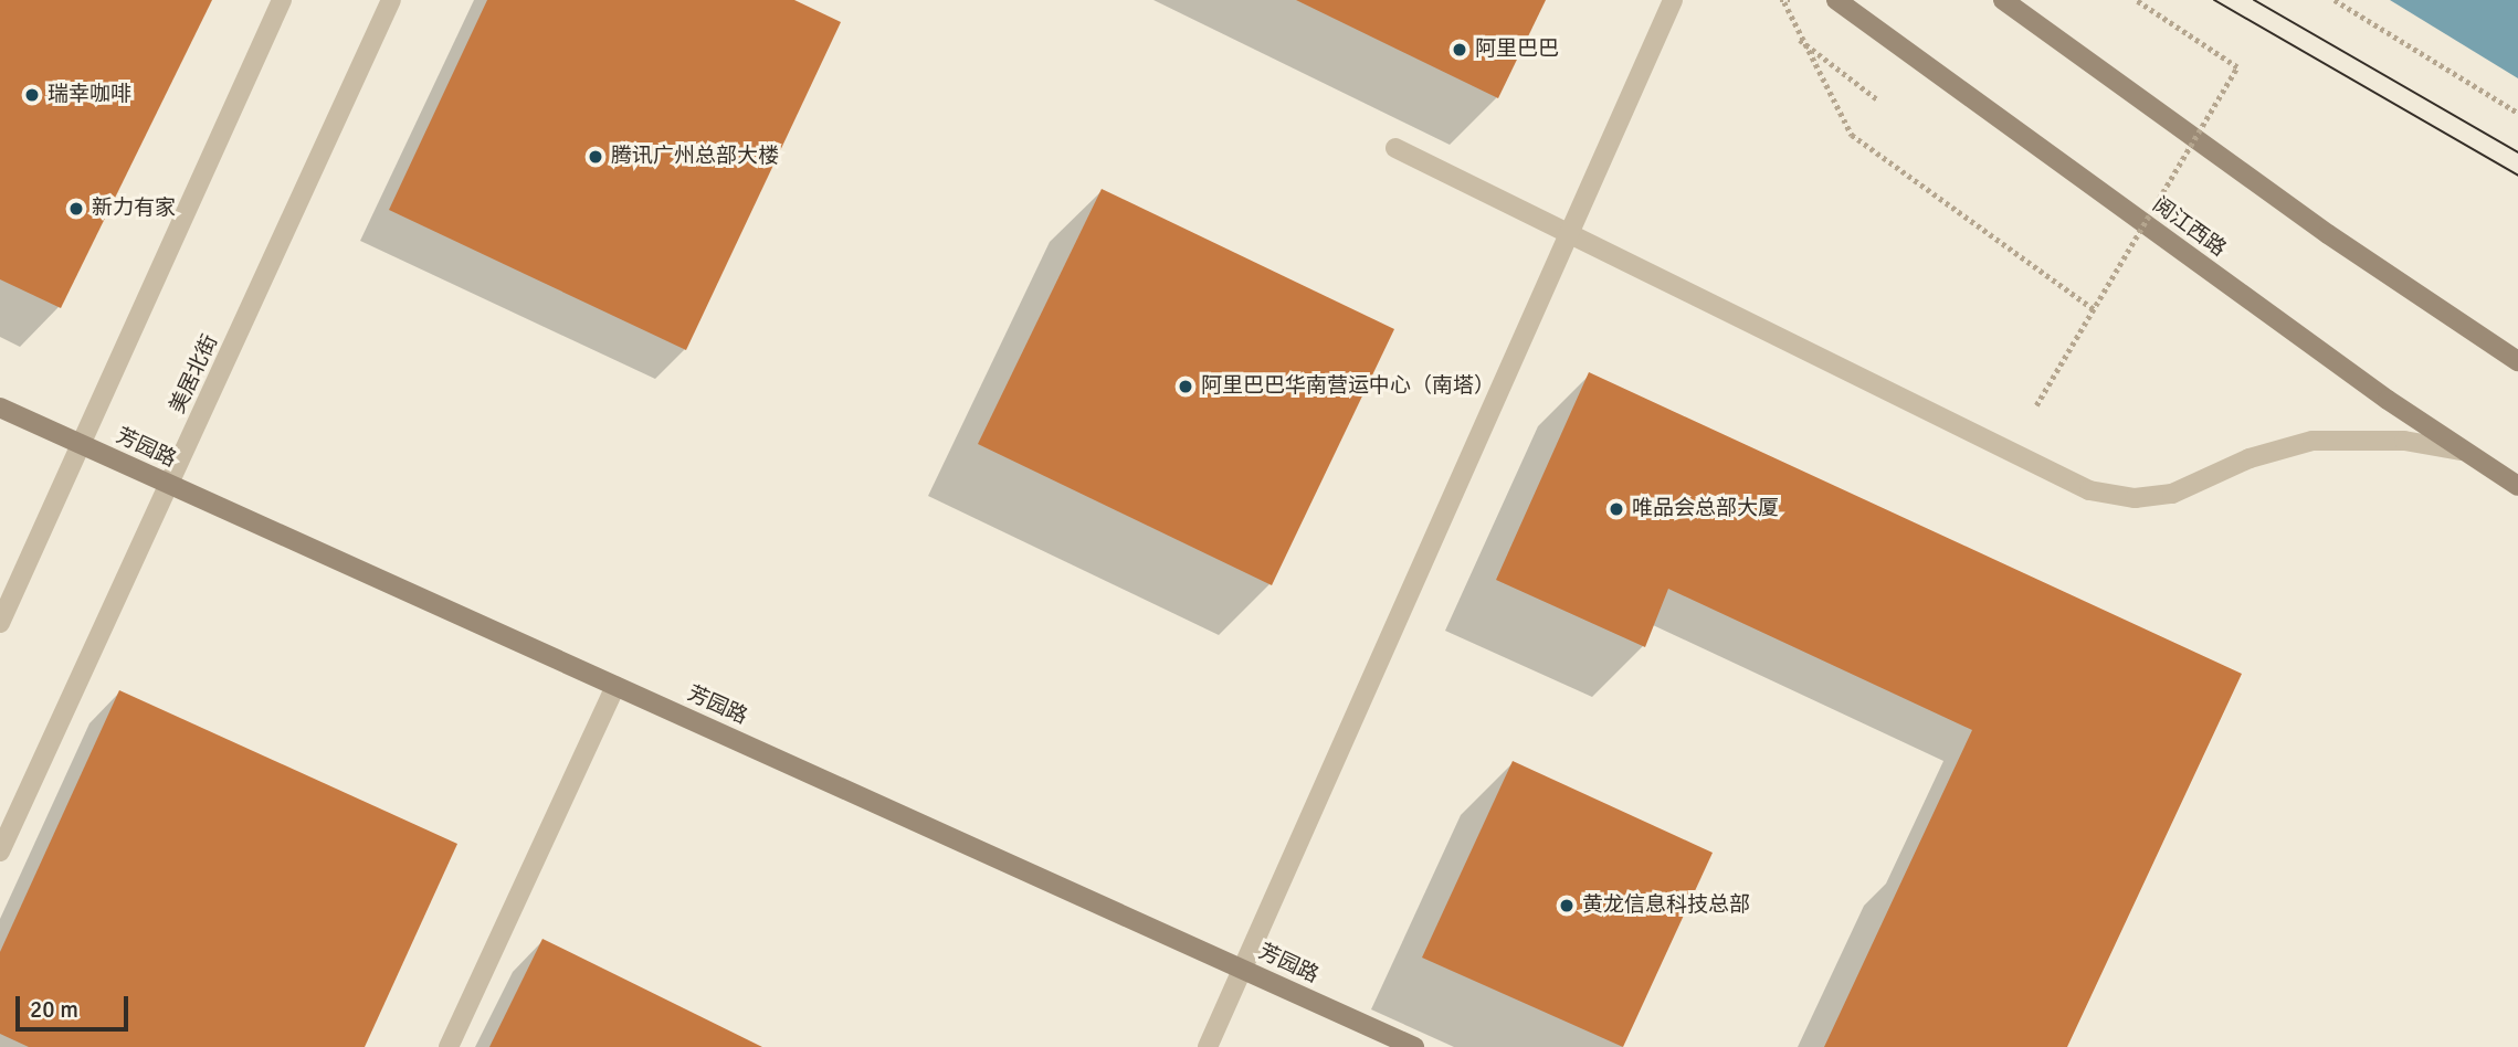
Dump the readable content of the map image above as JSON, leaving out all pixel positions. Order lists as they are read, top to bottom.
{
  "streets": {
    "street": ["阅江西路", "美居北街", "芳园路"]
  },
  "crossings": [
    ["美居北街", "芳园路"]
  ],
  "places": [
    "阿里巴巴",
    "瑞幸咖啡",
    "腾讯广州总部大楼",
    "新力有家",
    "阿里巴巴华南营运中心（南塔）",
    "唯品会总部大厦",
    "黄龙信息科技总部"
  ],
  "scale_bar": "20 m"
}
